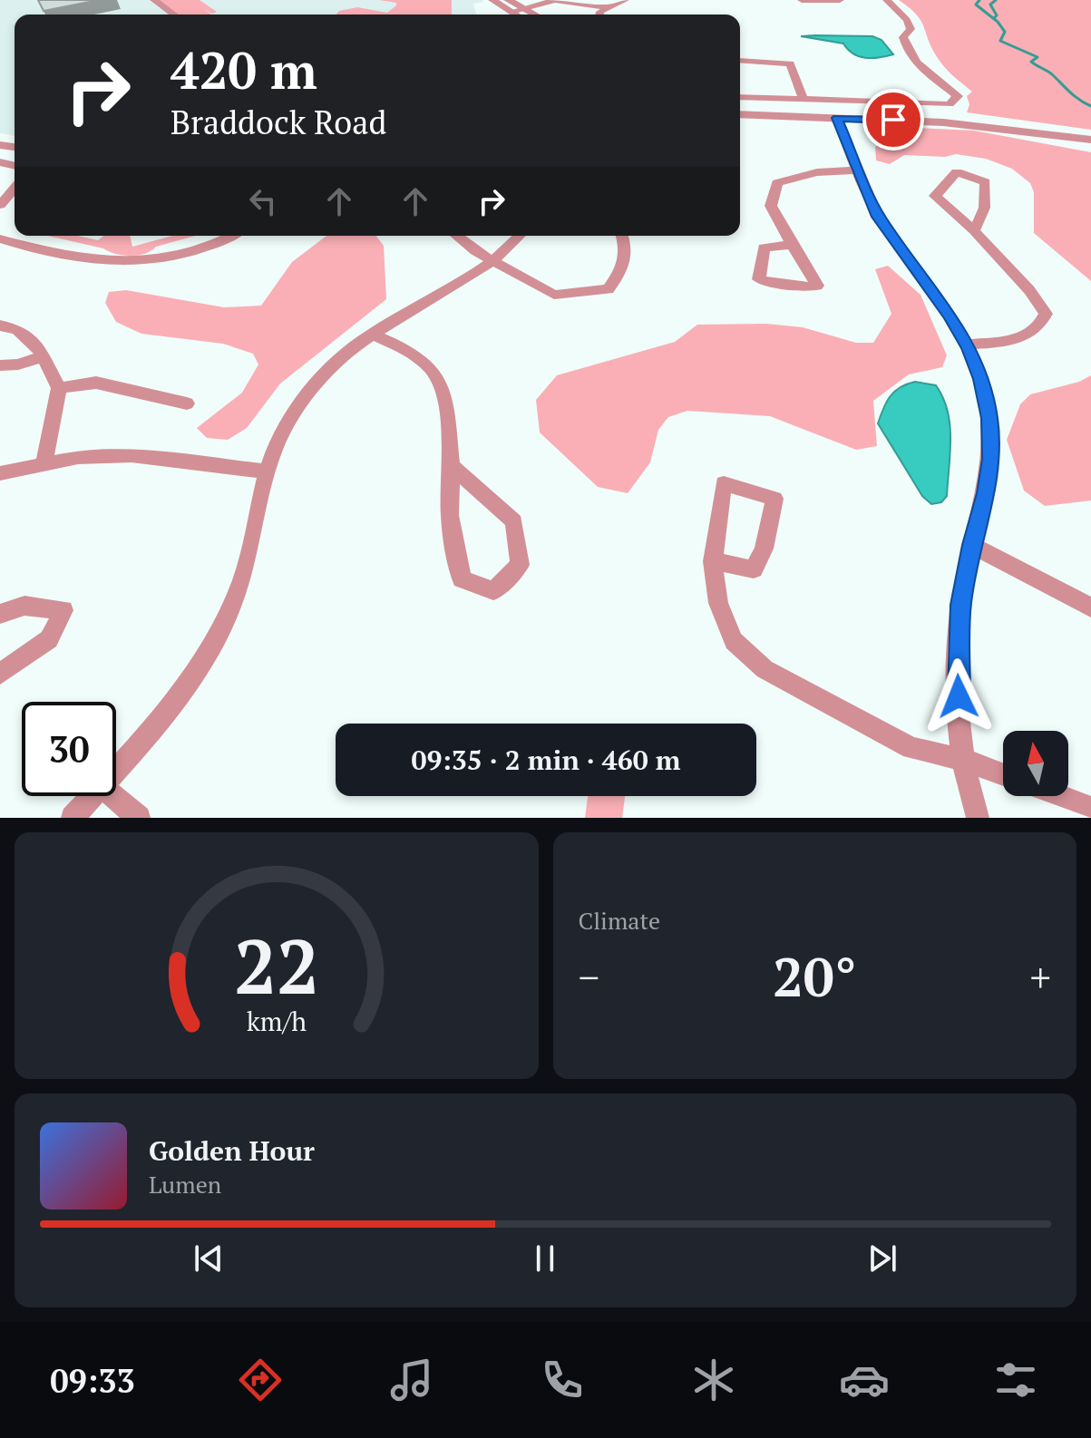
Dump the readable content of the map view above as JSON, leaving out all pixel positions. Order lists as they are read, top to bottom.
{
  "north": "top",
  "page": {
    "turn": ["420 m", "Braddock Road"],
    "limit": "30",
    "trip": "09:35 · 2 min · 460 m",
    "tile": "Climate",
    "heat": ["−", "20°", "+"],
    "song": ["Golden Hour", "Lumen"],
    "tabs": "09:33",
    "gauge": ["22", "km/h"]
  }
}
